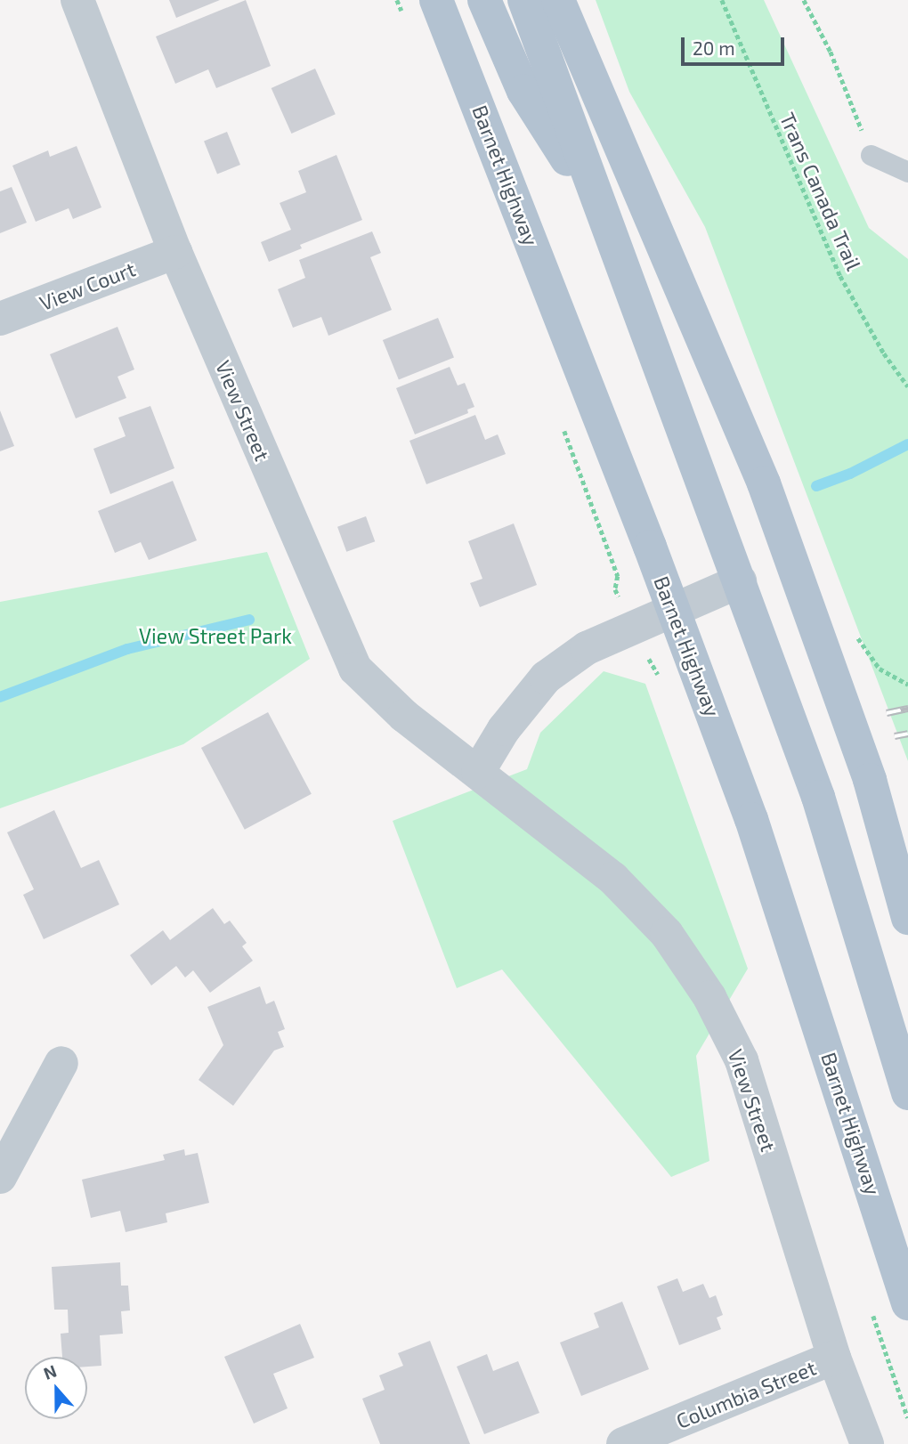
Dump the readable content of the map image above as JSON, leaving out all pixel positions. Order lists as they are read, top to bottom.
{
  "streets": {
    "main road": ["Barnet Highway"],
    "street": ["View Court", "View Street", "Columbia Street"],
    "path": ["Trans Canada Trail"]
  },
  "crossings": [
    ["View Court", "View Street"],
    ["View Street", "Columbia Street"]
  ],
  "parks": ["View Street Park"],
  "scale_bar": "20 m",
  "north": "top"
}
